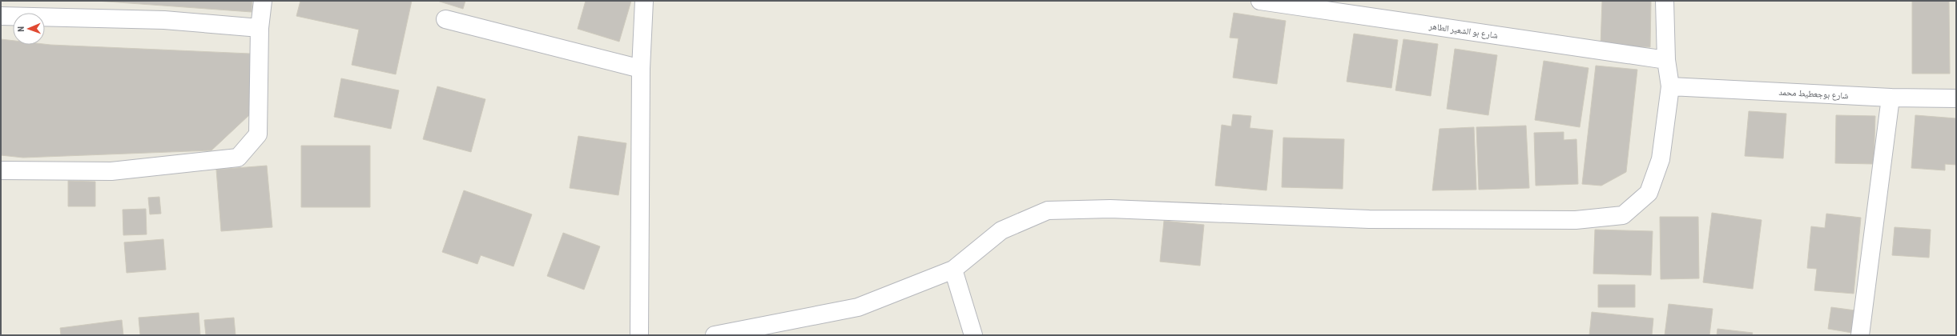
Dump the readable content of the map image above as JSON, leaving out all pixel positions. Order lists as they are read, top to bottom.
{
  "streets": {
    "street": ["شارع بو الشعير الطاهر", "شارع بوجعطيط محمد"]
  },
  "north": "left"
}
